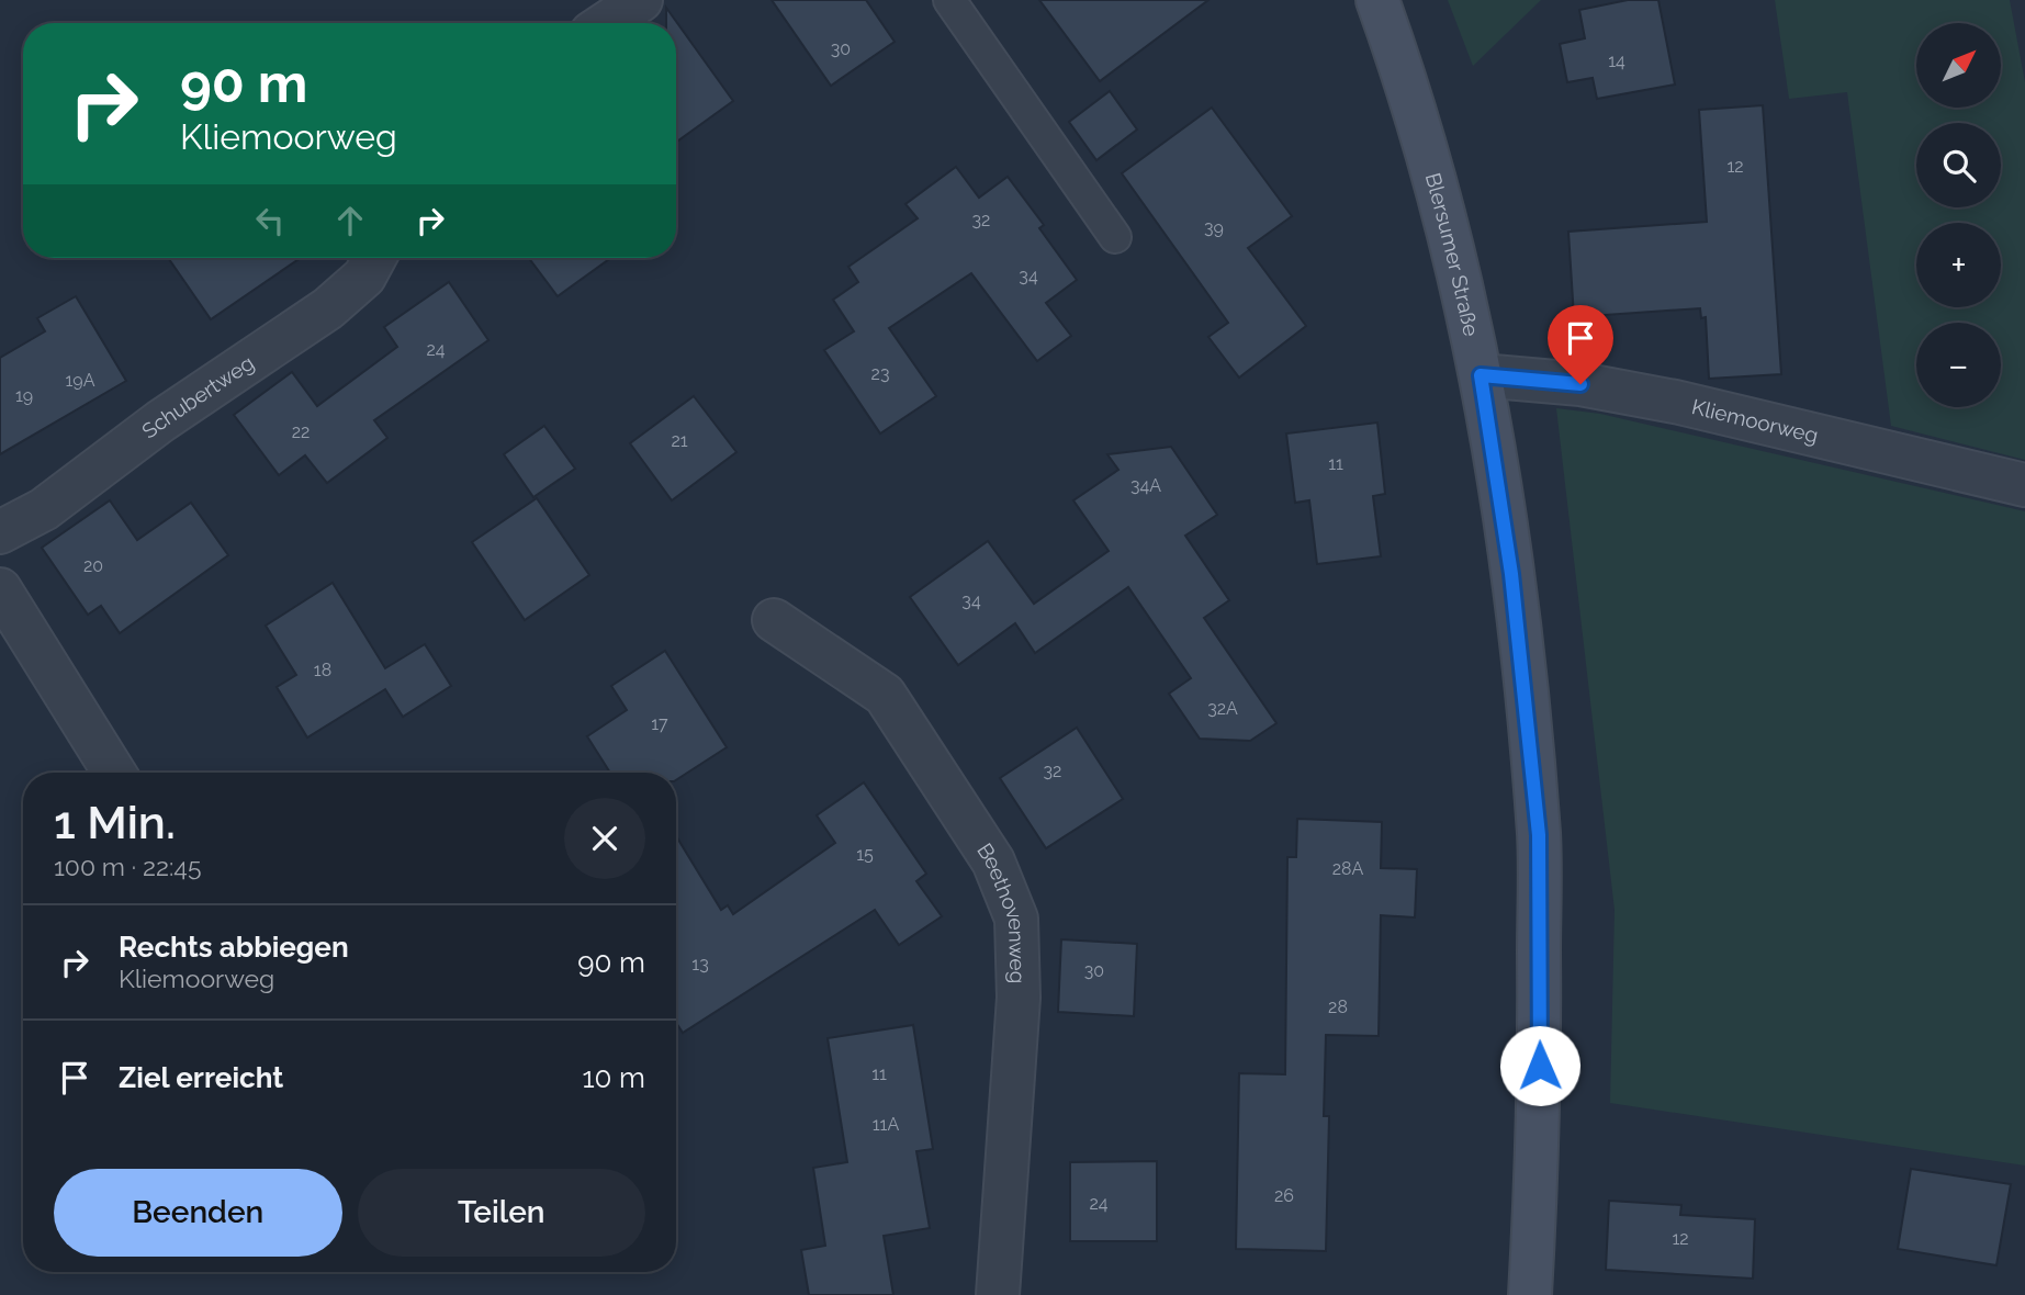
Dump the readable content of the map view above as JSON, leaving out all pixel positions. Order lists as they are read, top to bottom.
{
  "streets": {
    "main road": ["Blersumer Straße"],
    "street": ["Schubertweg", "Kliemoorweg", "Beethovenweg"]
  },
  "crossings": [
    ["Blersumer Straße", "Kliemoorweg"]
  ],
  "house_numbers": [
    "30",
    "14",
    "12",
    "32",
    "39",
    "34",
    "24",
    "23",
    "19A",
    "19",
    "22",
    "21",
    "11",
    "34A",
    "20",
    "34",
    "18",
    "32A",
    "17",
    "32",
    "15",
    "28A",
    "13",
    "30",
    "28",
    "11",
    "11A",
    "26",
    "24",
    "12"
  ],
  "north": "top right",
  "page": {
    "map_buttons": ["+", "−"],
    "turn": ["90 m", "Kliemoorweg"],
    "heading": ["1 Min.", "100 m · 22:45"],
    "list": [
      {
        "name": "Rechts abbiegen",
        "note": "Kliemoorweg",
        "value": "90 m"
      },
      {
        "name": "Ziel erreicht",
        "value": "10 m"
      }
    ],
    "buttons": ["Beenden", "Teilen"]
  }
}
